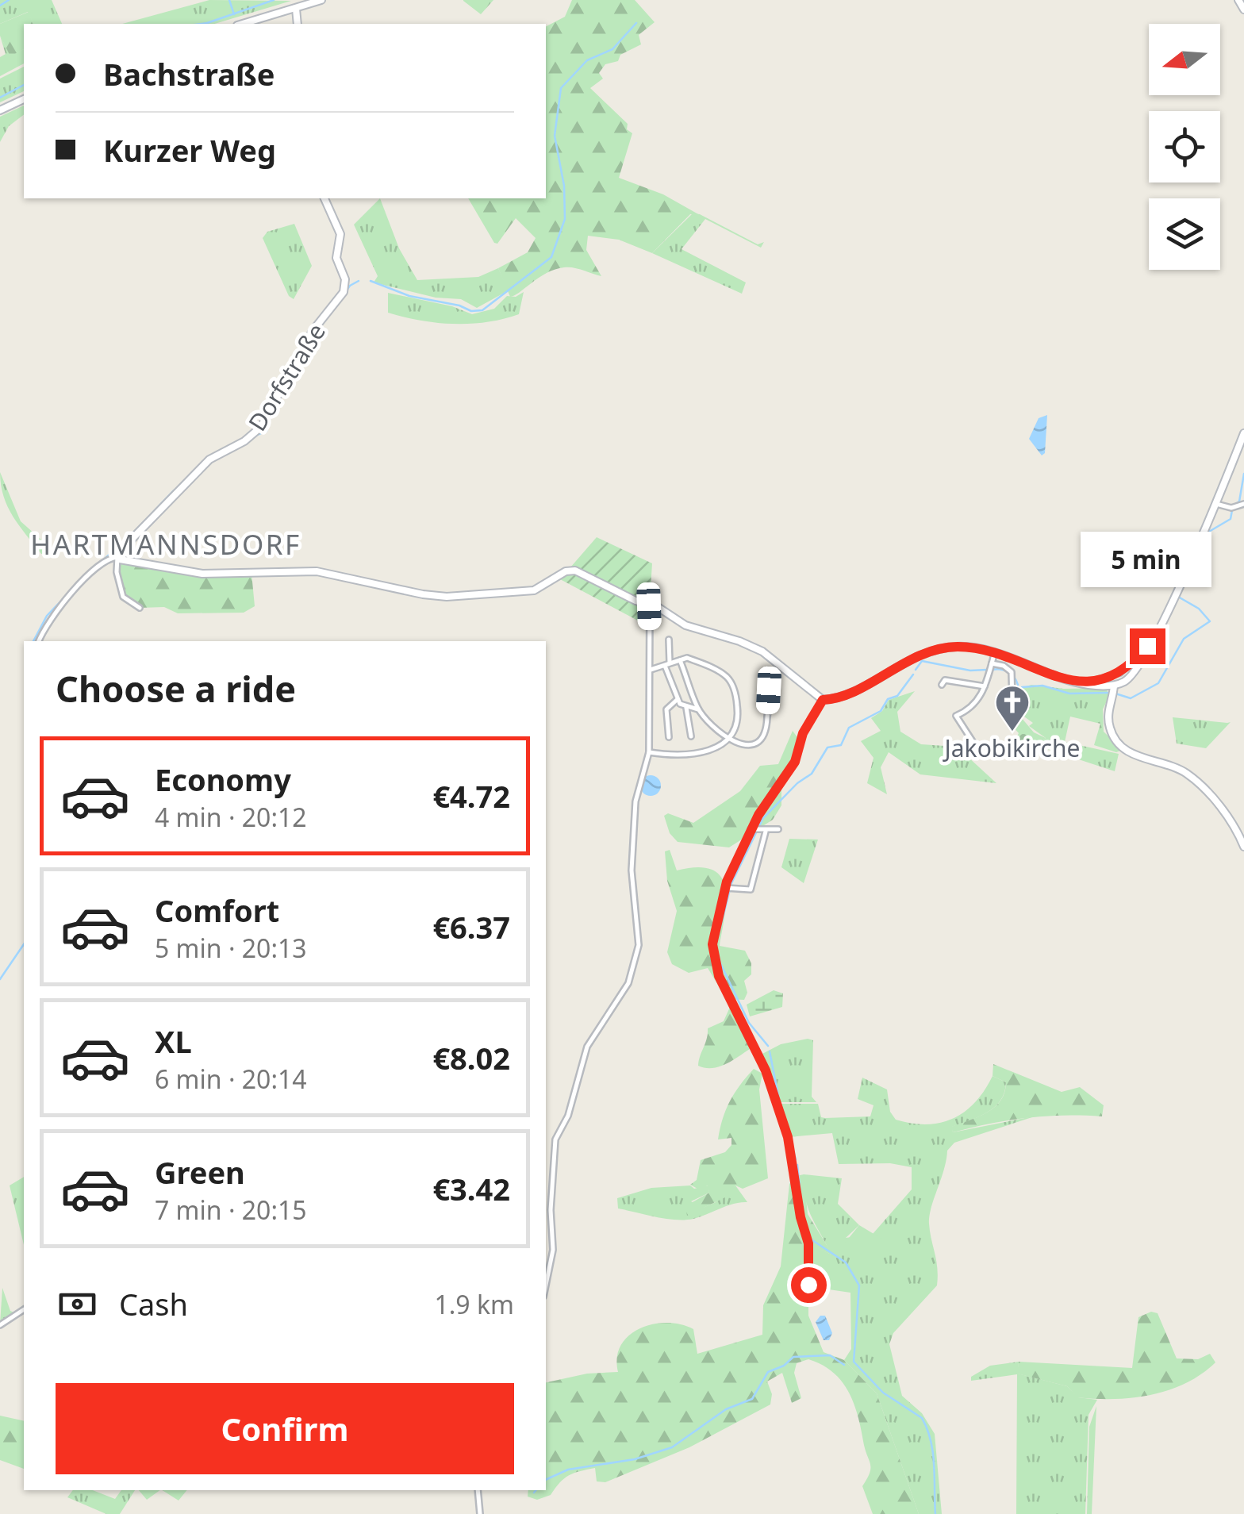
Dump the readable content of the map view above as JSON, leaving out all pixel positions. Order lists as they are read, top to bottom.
{
  "streets": {
    "street": ["Dorfstraße"]
  },
  "districts": ["HARTMANNSDORF"],
  "places": {
    "church": ["Jakobikirche"]
  },
  "north": "left",
  "page": {
    "banner": ["Bachstraße", "Kurzer Weg"],
    "bubble": "5 min",
    "heading": "Choose a ride",
    "list": [
      {
        "name": "Economy",
        "note": "4 min · 20:12",
        "value": "€4.72"
      },
      {
        "name": "Comfort",
        "note": "5 min · 20:13",
        "value": "€6.37"
      },
      {
        "name": "XL",
        "note": "6 min · 20:14",
        "value": "€8.02"
      },
      {
        "name": "Green",
        "note": "7 min · 20:15",
        "value": "€3.42"
      }
    ],
    "pay": ["Cash", "1.9 km"],
    "buttons": "Confirm"
  }
}
